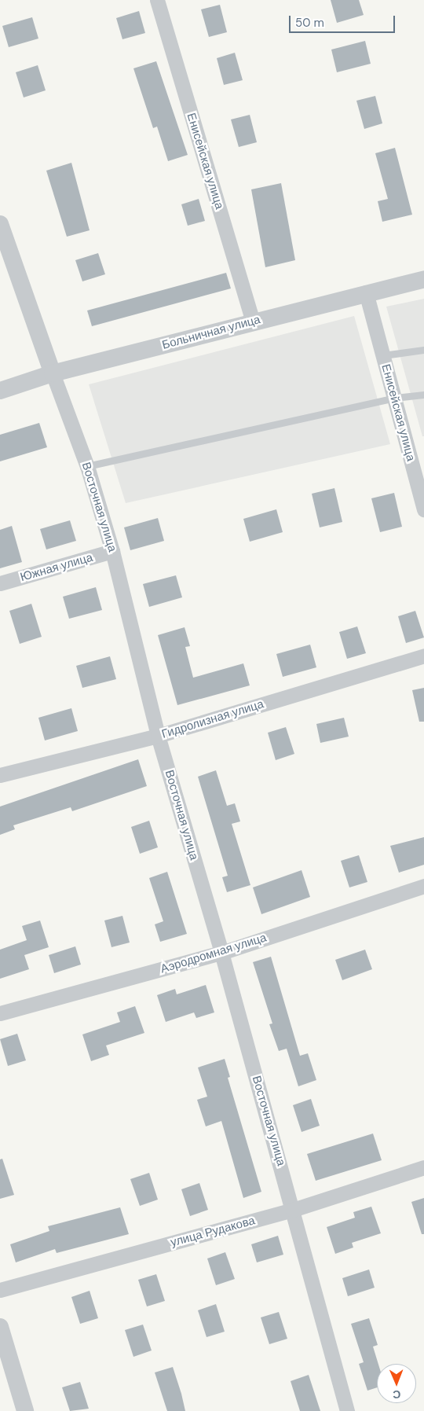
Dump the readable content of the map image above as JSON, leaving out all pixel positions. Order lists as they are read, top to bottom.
{
  "streets": {
    "street": [
      "Енисейская улица",
      "Больничная улица",
      "Восточная улица",
      "Южная улица",
      "Гидролизная улица",
      "Аэродромная улица",
      "улица Рудакова"
    ]
  },
  "crossings": [
    ["Енисейская улица", "Больничная улица"],
    ["Больничная улица", "Восточная улица"],
    ["Восточная улица", "Южная улица"],
    ["Восточная улица", "Гидролизная улица"],
    ["Восточная улица", "Аэродромная улица"],
    ["Восточная улица", "улица Рудакова"]
  ],
  "scale_bar": "50 m",
  "north": "bottom"
}
